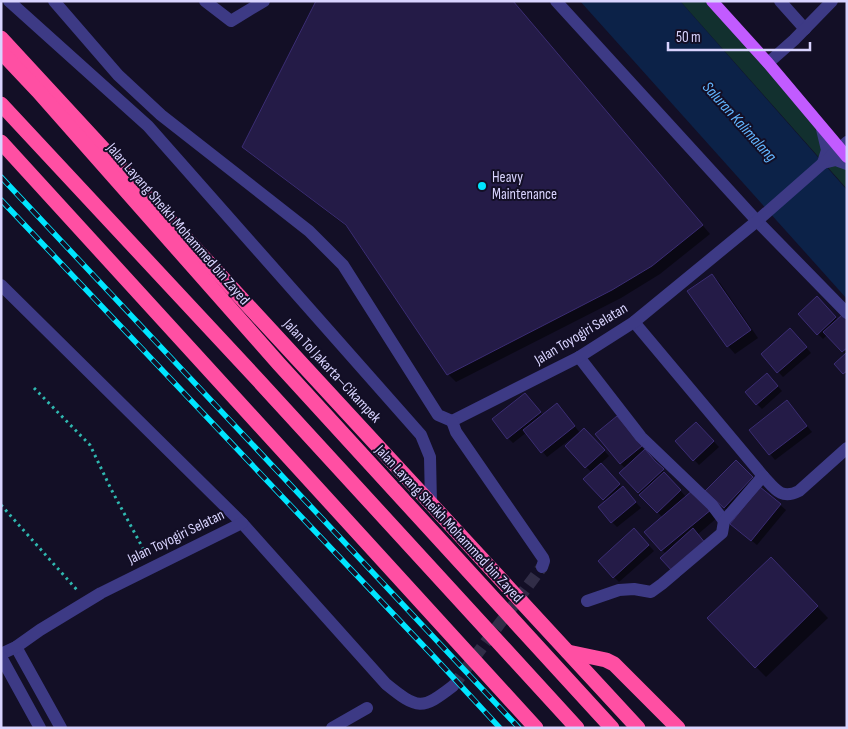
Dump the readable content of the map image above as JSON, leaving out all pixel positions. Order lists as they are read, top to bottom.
{
  "streets": {
    "highway": ["Jalan Layang Sheikh Mohammed bin Zayed", "Jalan Tol Jakarta–Cikampek"],
    "street": ["Jalan Toyogiri Selatan"]
  },
  "water": ["Saluran Kalimalang"],
  "places": ["Heavy Maintenance"],
  "scale_bar": "50 m"
}
